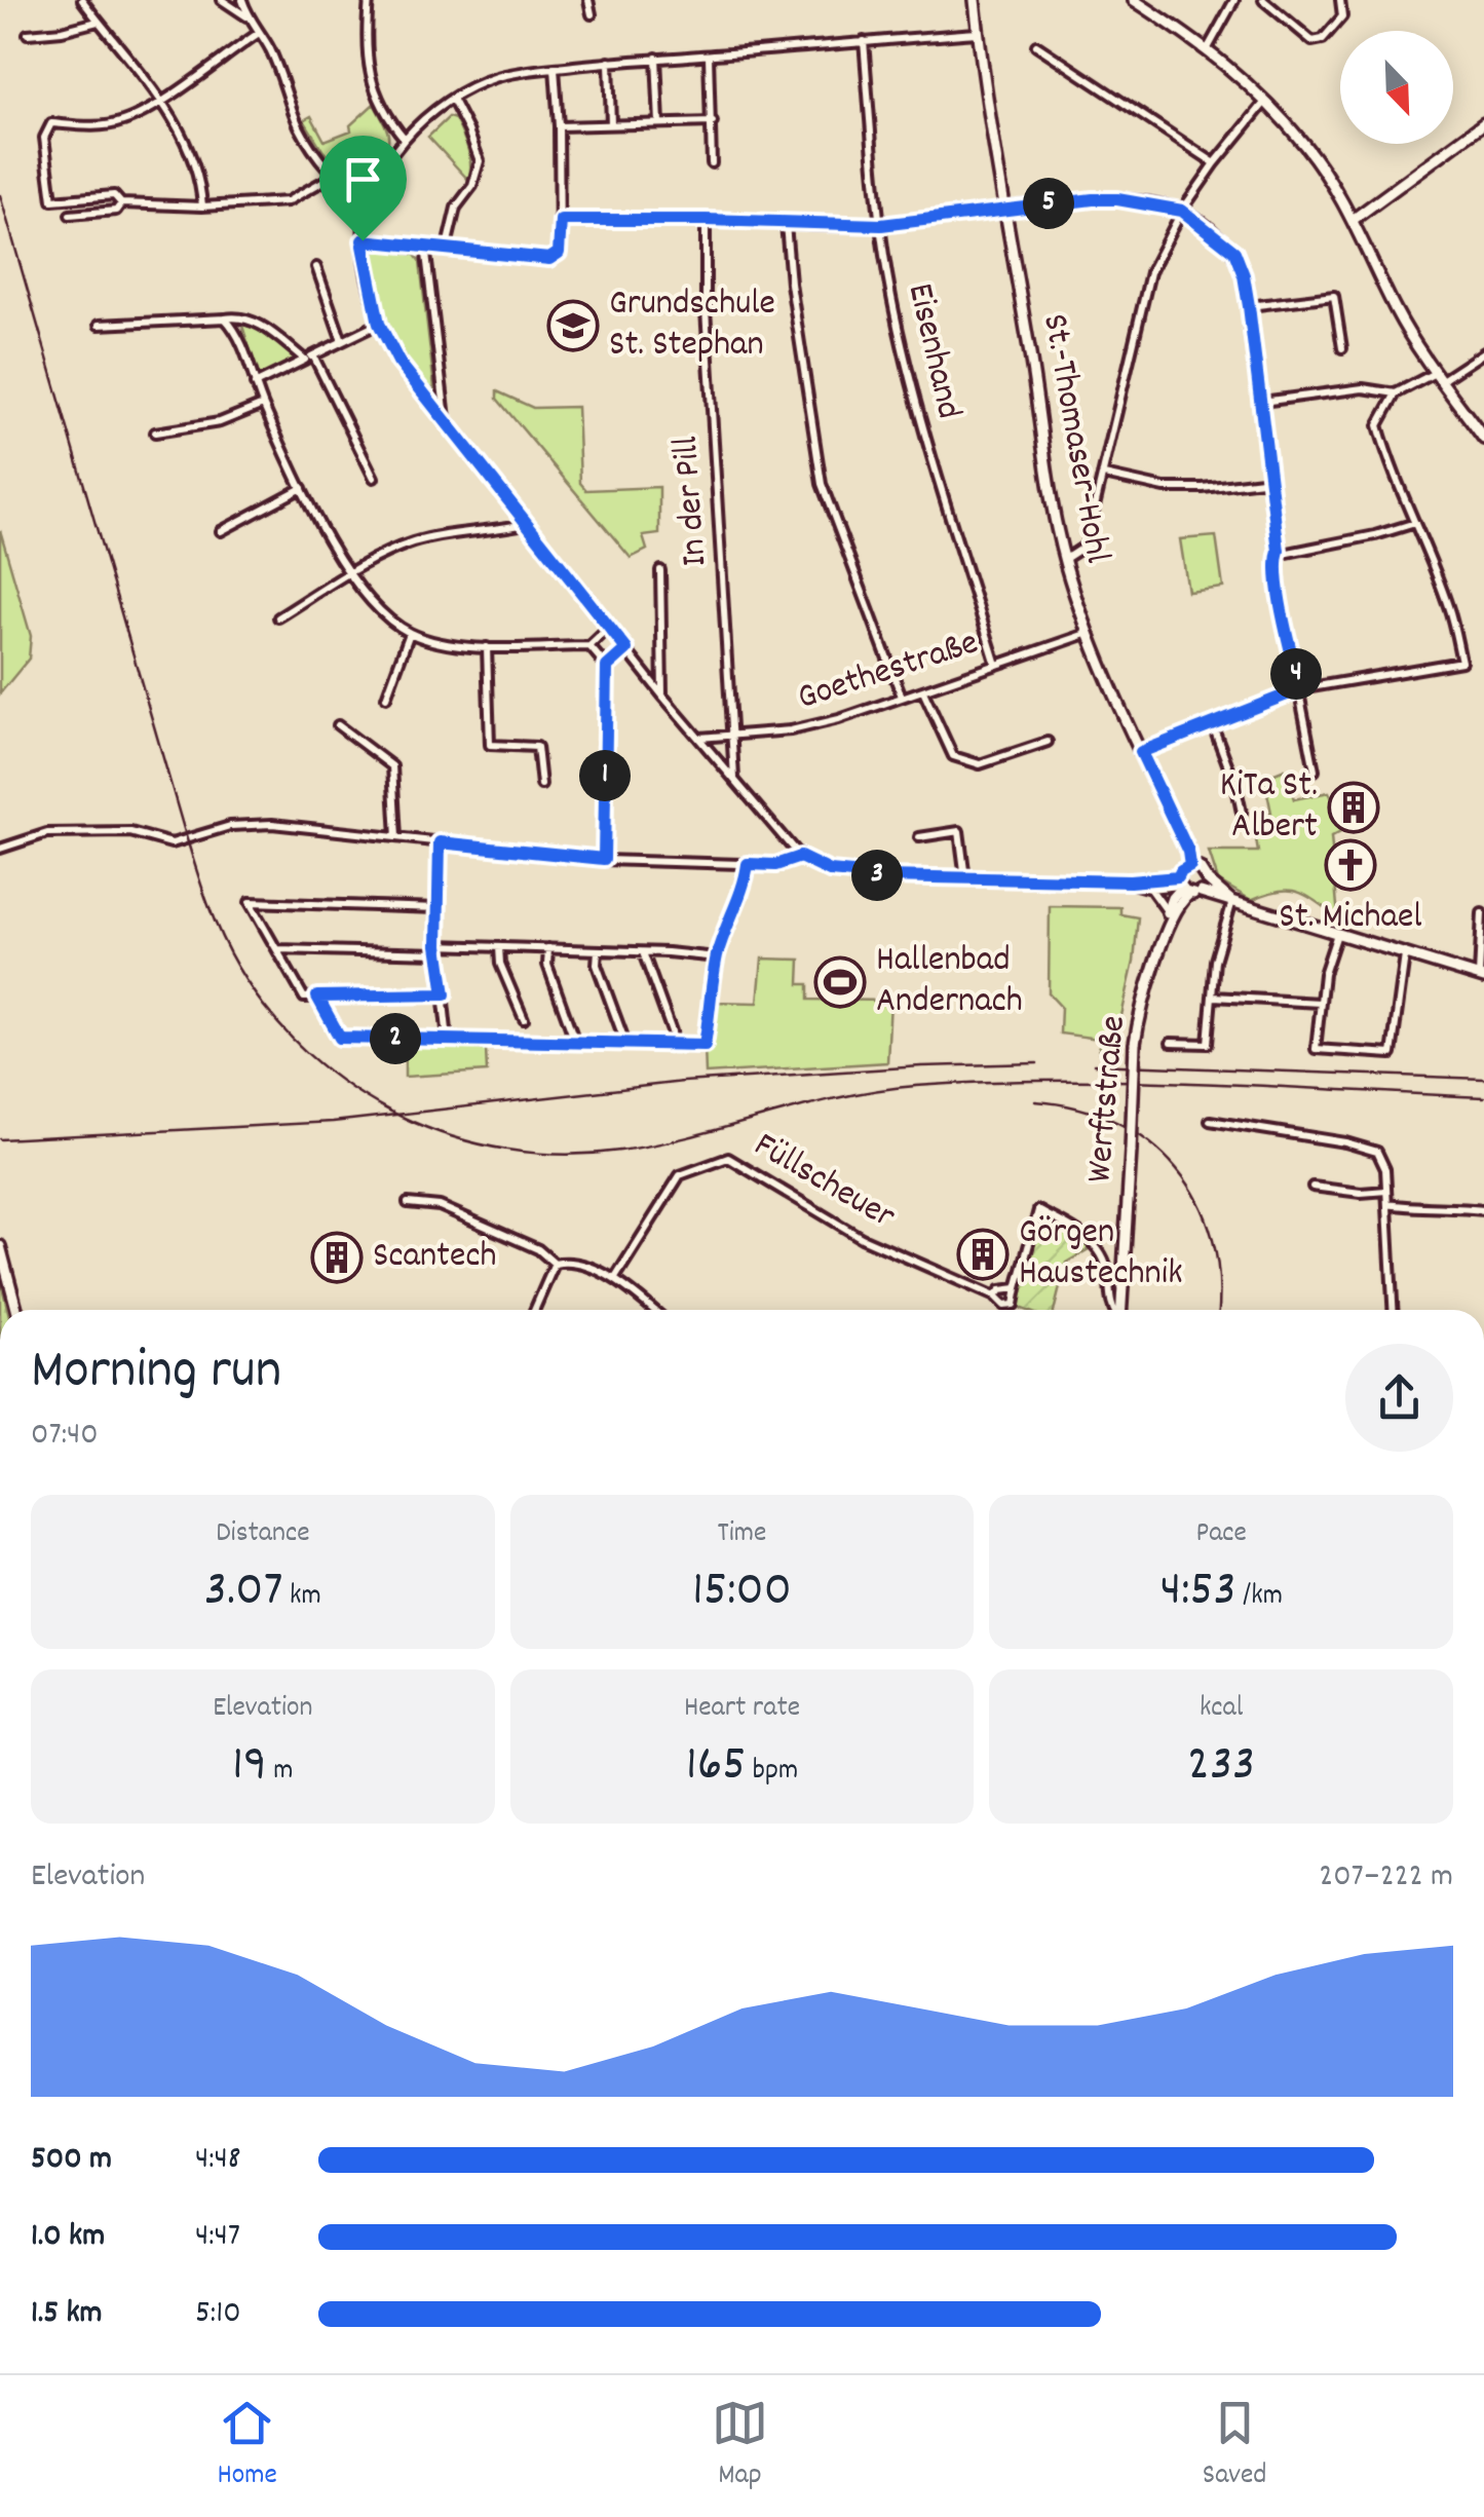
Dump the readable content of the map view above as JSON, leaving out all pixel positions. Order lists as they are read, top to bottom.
{
  "streets": {
    "street": [
      "Eisenhand",
      "St.-Thomaser-Hohl",
      "In der Pill",
      "Goethestraße",
      "Werftstraße",
      "Füllscheuer"
    ]
  },
  "crossings": [
    ["Eisenhand", "Goethestraße"],
    ["St.-Thomaser-Hohl", "Goethestraße"],
    ["In der Pill", "Goethestraße"]
  ],
  "places": {
    "school or university": ["Grundschule St. Stephan"],
    "building": ["KiTa St. Albert", "Görgen Haustechnik", "Scantech"],
    "church": ["St. Michael"],
    "sports": ["Hallenbad Andernach"]
  },
  "north": "bottom right",
  "page": {
    "pins": [
      "5",
      "4",
      "1",
      "3",
      "2"
    ],
    "heading": ["Morning run", "07:40"],
    "stats": [
      ["Distance", "3.07 km"],
      ["Time", "15:00"],
      ["Pace", "4:53 /km"],
      ["Elevation", "19 m"],
      ["Heart rate", "165 bpm"],
      ["kcal", "233"]
    ],
    "chart": ["Elevation", "207–222 m"],
    "list": [
      {
        "name": "500 m",
        "note": "4:48"
      },
      {
        "name": "1.0 km",
        "note": "4:47"
      },
      {
        "name": "1.5 km",
        "note": "5:10"
      }
    ],
    "tabs": ["Home", "Map", "Saved"]
  }
}
